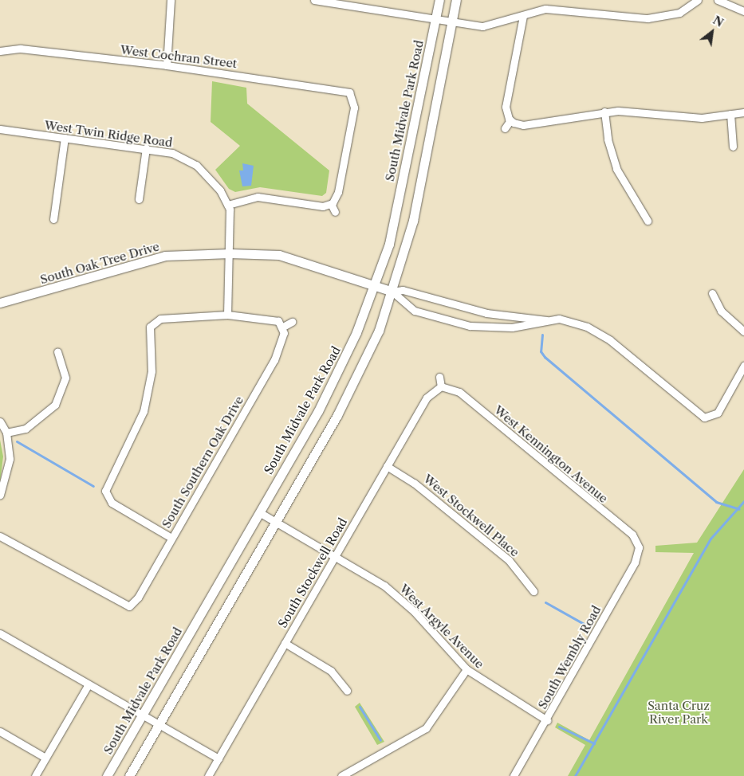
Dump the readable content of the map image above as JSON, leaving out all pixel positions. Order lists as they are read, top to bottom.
{
  "streets": {
    "main road": ["South Midvale Park Road", "South Oak Tree Drive"],
    "street": [
      "West Cochran Street",
      "West Twin Ridge Road",
      "West Kennington Avenue",
      "South Southern Oak Drive",
      "West Stockwell Place",
      "South Stockwell Road",
      "West Argyle Avenue",
      "South Wembly Road"
    ]
  },
  "crossings": [
    ["South Midvale Park Road", "South Oak Tree Drive"],
    ["South Midvale Park Road", "West Argyle Avenue"],
    ["West Twin Ridge Road", "South Oak Tree Drive"],
    ["West Kennington Avenue", "South Stockwell Road"],
    ["West Kennington Avenue", "South Wembly Road"],
    ["West Stockwell Place", "South Stockwell Road"],
    ["South Stockwell Road", "West Argyle Avenue"],
    ["West Argyle Avenue", "South Wembly Road"]
  ],
  "parks": ["Santa Cruz River Park"],
  "north": "top right"
}
